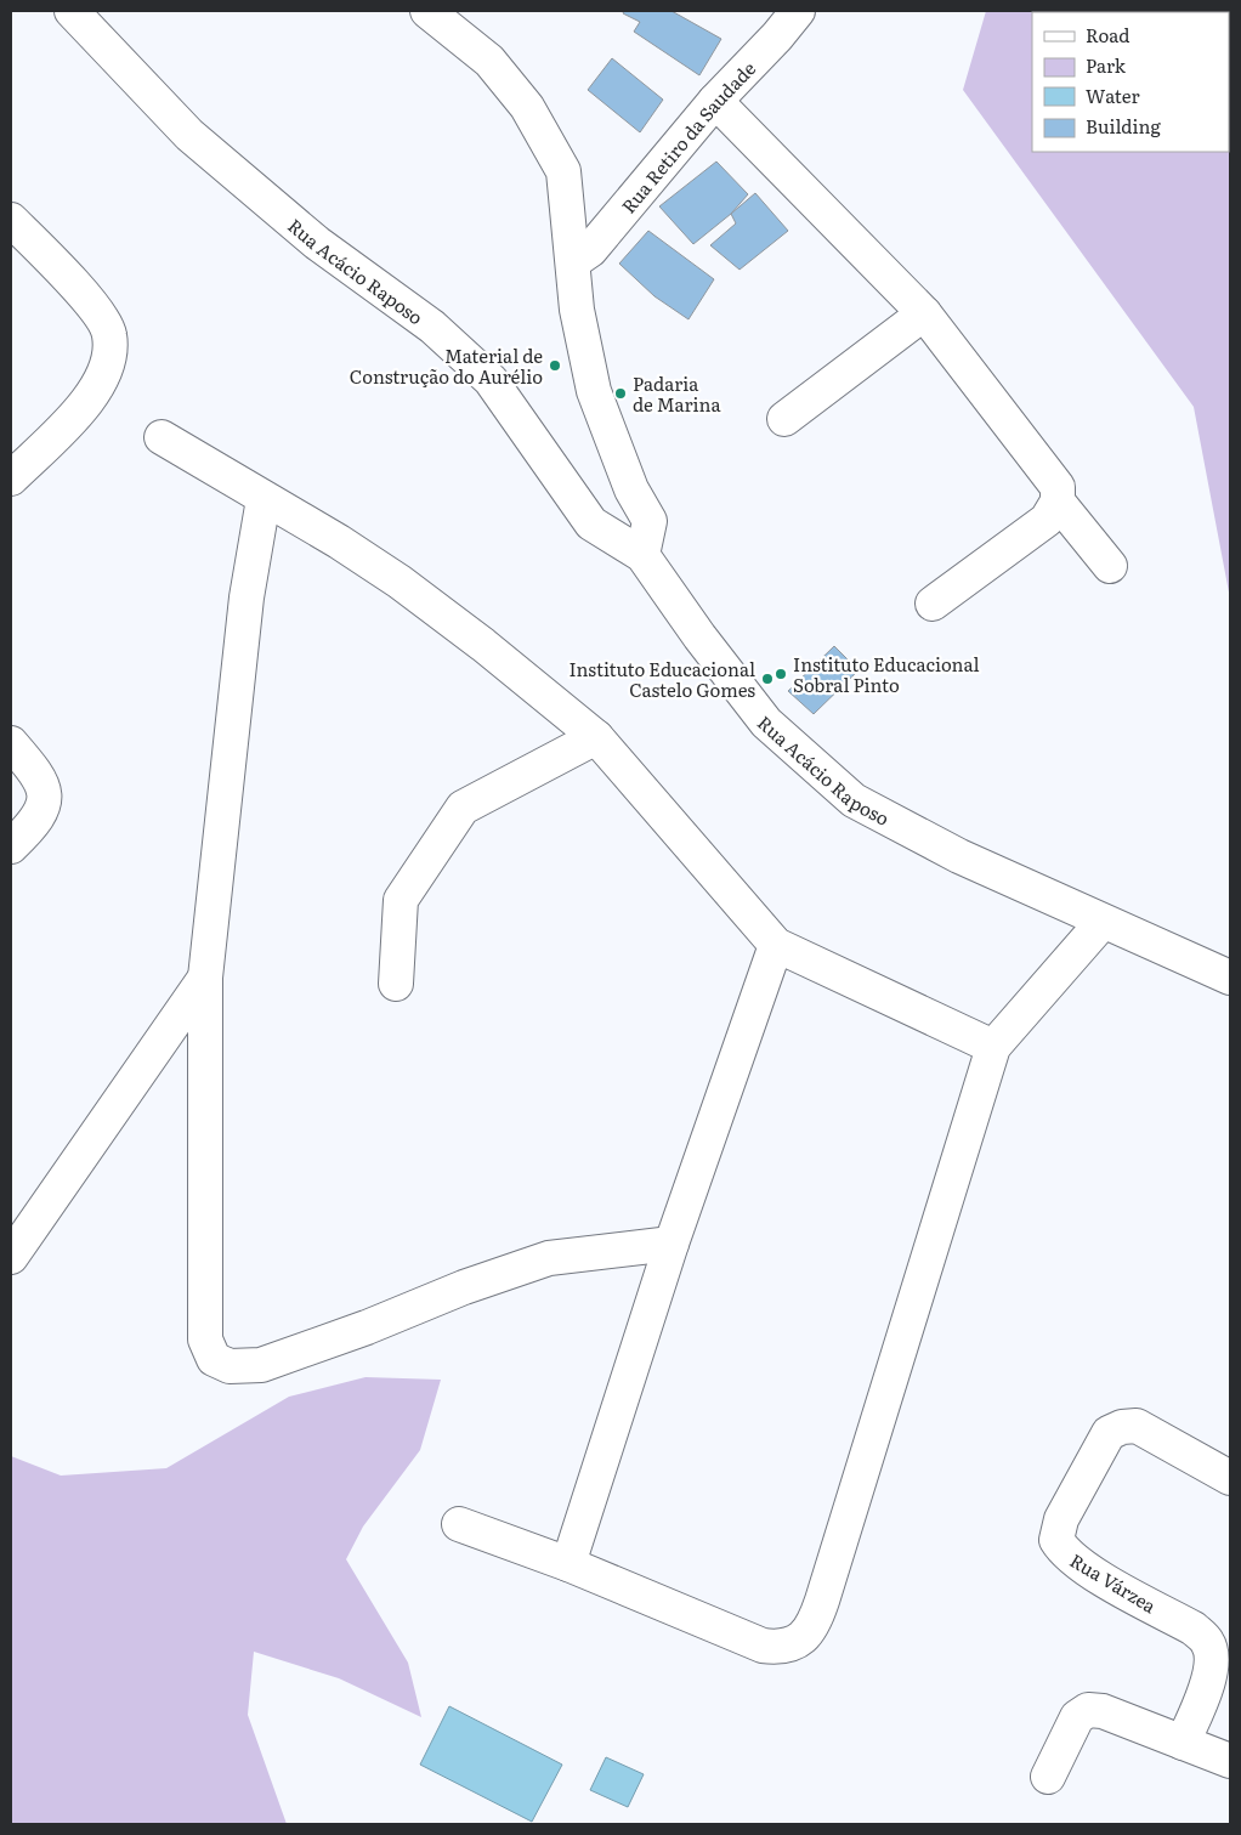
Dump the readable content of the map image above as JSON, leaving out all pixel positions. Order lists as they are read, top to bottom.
{
  "streets": {
    "street": ["Rua Retiro da Saudade", "Rua Acácio Raposo", "Rua Várzea"]
  },
  "places": [
    "Material de Construção do Aurélio",
    "Padaria de Marina",
    "Instituto Educacional Sobral Pinto",
    "Instituto Educacional Castelo Gomes"
  ],
  "legend": [
    "Road",
    "Park",
    "Water",
    "Building"
  ]
}
